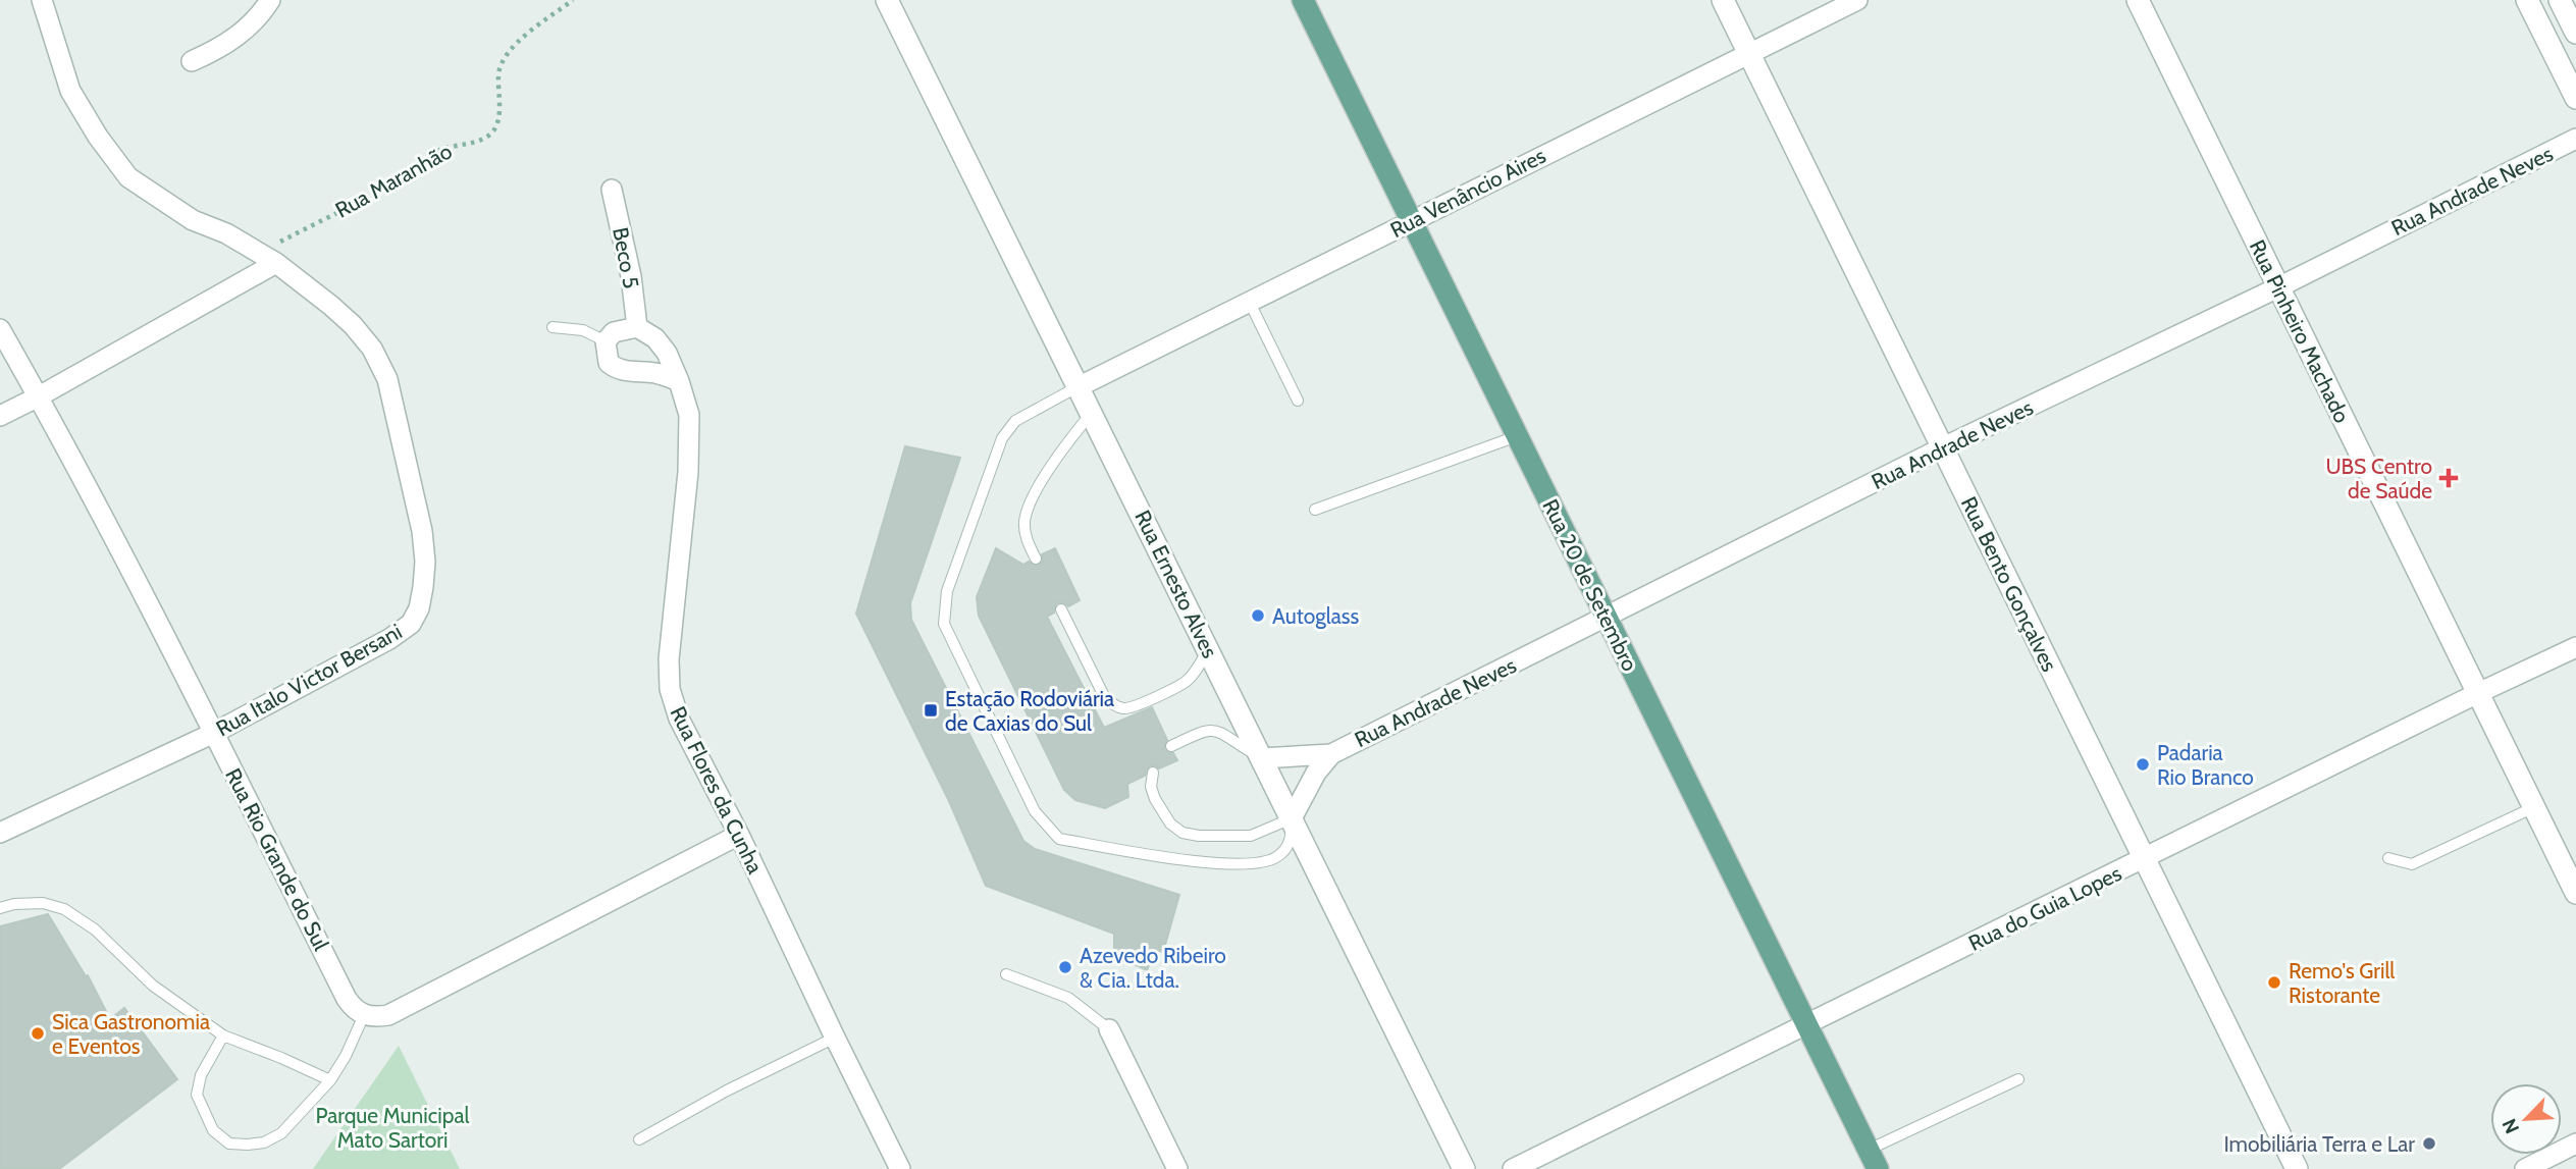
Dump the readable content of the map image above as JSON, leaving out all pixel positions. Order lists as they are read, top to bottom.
{
  "streets": {
    "main road": ["Rua 20 de Setembro"],
    "street": [
      "Rua Andrade Neves",
      "Rua Venâncio Aires",
      "Beco 5",
      "Rua Pinheiro Machado",
      "Rua Ernesto Alves",
      "Rua Bento Gonçalves",
      "Rua Italo Victor Bersani",
      "Rua Flores da Cunha",
      "Rua Rio Grande do Sul",
      "Rua do Guia Lopes"
    ],
    "path": ["Rua Maranhão"]
  },
  "crossings": [
    ["Rua Maranhão", "Rua Italo Victor Bersani"],
    ["Rua Andrade Neves", "Rua Pinheiro Machado"],
    ["Rua Andrade Neves", "Rua Ernesto Alves"],
    ["Rua Andrade Neves", "Rua Bento Gonçalves"],
    ["Rua Andrade Neves", "Rua 20 de Setembro"],
    ["Rua Venâncio Aires", "Rua Ernesto Alves"],
    ["Rua Venâncio Aires", "Rua Bento Gonçalves"],
    ["Rua Venâncio Aires", "Rua 20 de Setembro"],
    ["Beco 5", "Rua Flores da Cunha"],
    ["Rua Pinheiro Machado", "Rua do Guia Lopes"],
    ["Rua Bento Gonçalves", "Rua do Guia Lopes"],
    ["Rua 20 de Setembro", "Rua do Guia Lopes"],
    ["Rua Italo Victor Bersani", "Rua Rio Grande do Sul"]
  ],
  "parks": ["Parque Municipal Mato Sartori"],
  "places": {
    "health": ["UBS Centro de Saúde"],
    "other": [
      "Autoglass",
      "Padaria Rio Branco",
      "Azevedo Ribeiro & Cia. Ltda.",
      "Remo's Grill Ristorante",
      "Sica Gastronomia e Eventos",
      "Imobiliária Terra e Lar"
    ],
    "transit": ["Estação Rodoviária de Caxias do Sul"]
  },
  "north": "bottom left"
}
